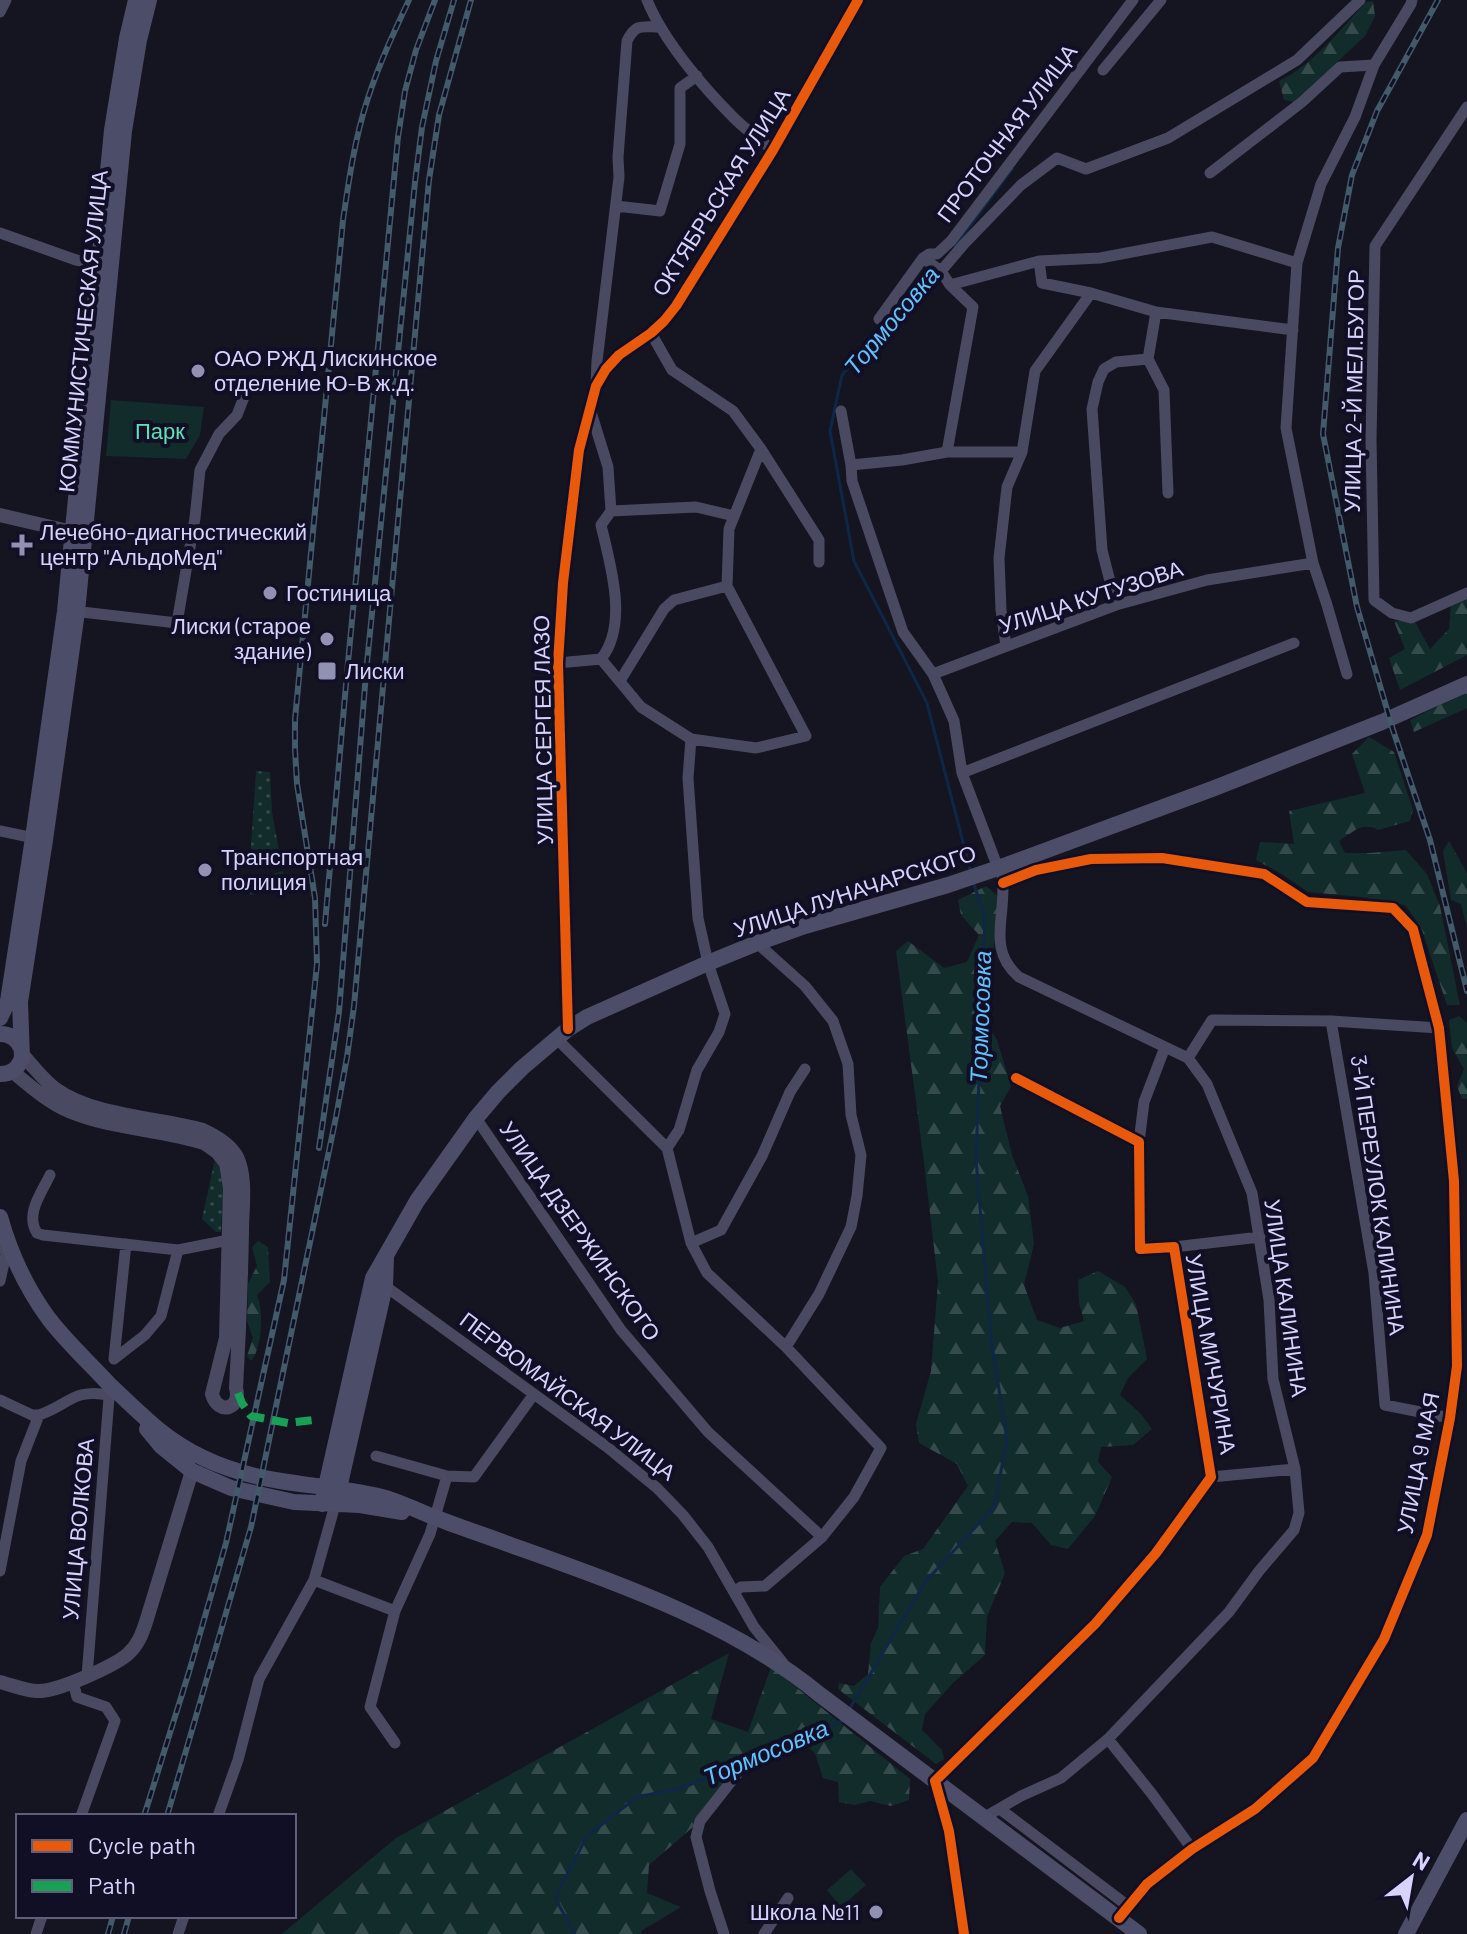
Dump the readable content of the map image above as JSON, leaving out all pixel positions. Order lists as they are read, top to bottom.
{
  "streets": {
    "main road": ["КОММУНИСТИЧЕСКАЯ УЛИЦА", "УЛИЦА ЛУНАЧАРСКОГО", "ПЕРВОМАЙСКАЯ УЛИЦА"],
    "street": [
      "ПРОТОЧНАЯ УЛИЦА",
      "ОКТЯБРЬСКАЯ УЛИЦА",
      "УЛИЦА 2-Й МЕЛ.БУГОР",
      "УЛИЦА КУТУЗОВА",
      "УЛИЦА СЕРГЕЯ ЛАЗО",
      "3-Й ПЕРЕУЛОК КАЛИНИНА",
      "УЛИЦА ДЗЕРЖИНСКОГО",
      "УЛИЦА КАЛИНИНА",
      "УЛИЦА МИЧУРИНА",
      "УЛИЦА 9 МАЯ",
      "УЛИЦА ВОЛКОВА"
    ]
  },
  "crossings": [
    ["ОКТЯБРЬСКАЯ УЛИЦА", "УЛИЦА СЕРГЕЯ ЛАЗО"],
    ["УЛИЦА СЕРГЕЯ ЛАЗО", "УЛИЦА ЛУНАЧАРСКОГО"],
    ["УЛИЦА ЛУНАЧАРСКОГО", "УЛИЦА ДЗЕРЖИНСКОГО"],
    ["УЛИЦА ЛУНАЧАРСКОГО", "ПЕРВОМАЙСКАЯ УЛИЦА"],
    ["УЛИЦА ЛУНАЧАРСКОГО", "УЛИЦА 9 МАЯ"],
    ["3-Й ПЕРЕУЛОК КАЛИНИНА", "УЛИЦА КАЛИНИНА"],
    ["3-Й ПЕРЕУЛОК КАЛИНИНА", "УЛИЦА 9 МАЯ"],
    ["УЛИЦА КАЛИНИНА", "ПЕРВОМАЙСКАЯ УЛИЦА"],
    ["УЛИЦА МИЧУРИНА", "ПЕРВОМАЙСКАЯ УЛИЦА"],
    ["ПЕРВОМАЙСКАЯ УЛИЦА", "УЛИЦА 9 МАЯ"],
    ["ПЕРВОМАЙСКАЯ УЛИЦА", "УЛИЦА ВОЛКОВА"]
  ],
  "water": ["Тормосовка"],
  "parks": ["Парк"],
  "places": {
    "other": [
      "ОАО РЖД Лискинское отделение Ю-В ж.д.",
      "Гостиница",
      "Лиски (старое здание)",
      "Транспортная полиция",
      "Школа №11"
    ],
    "health": ["Лечебно-диагностический центр \"АльдоМед\""],
    "transit": ["Лиски"]
  },
  "legend": ["Cycle path", "Path"],
  "north": "top right"
}
